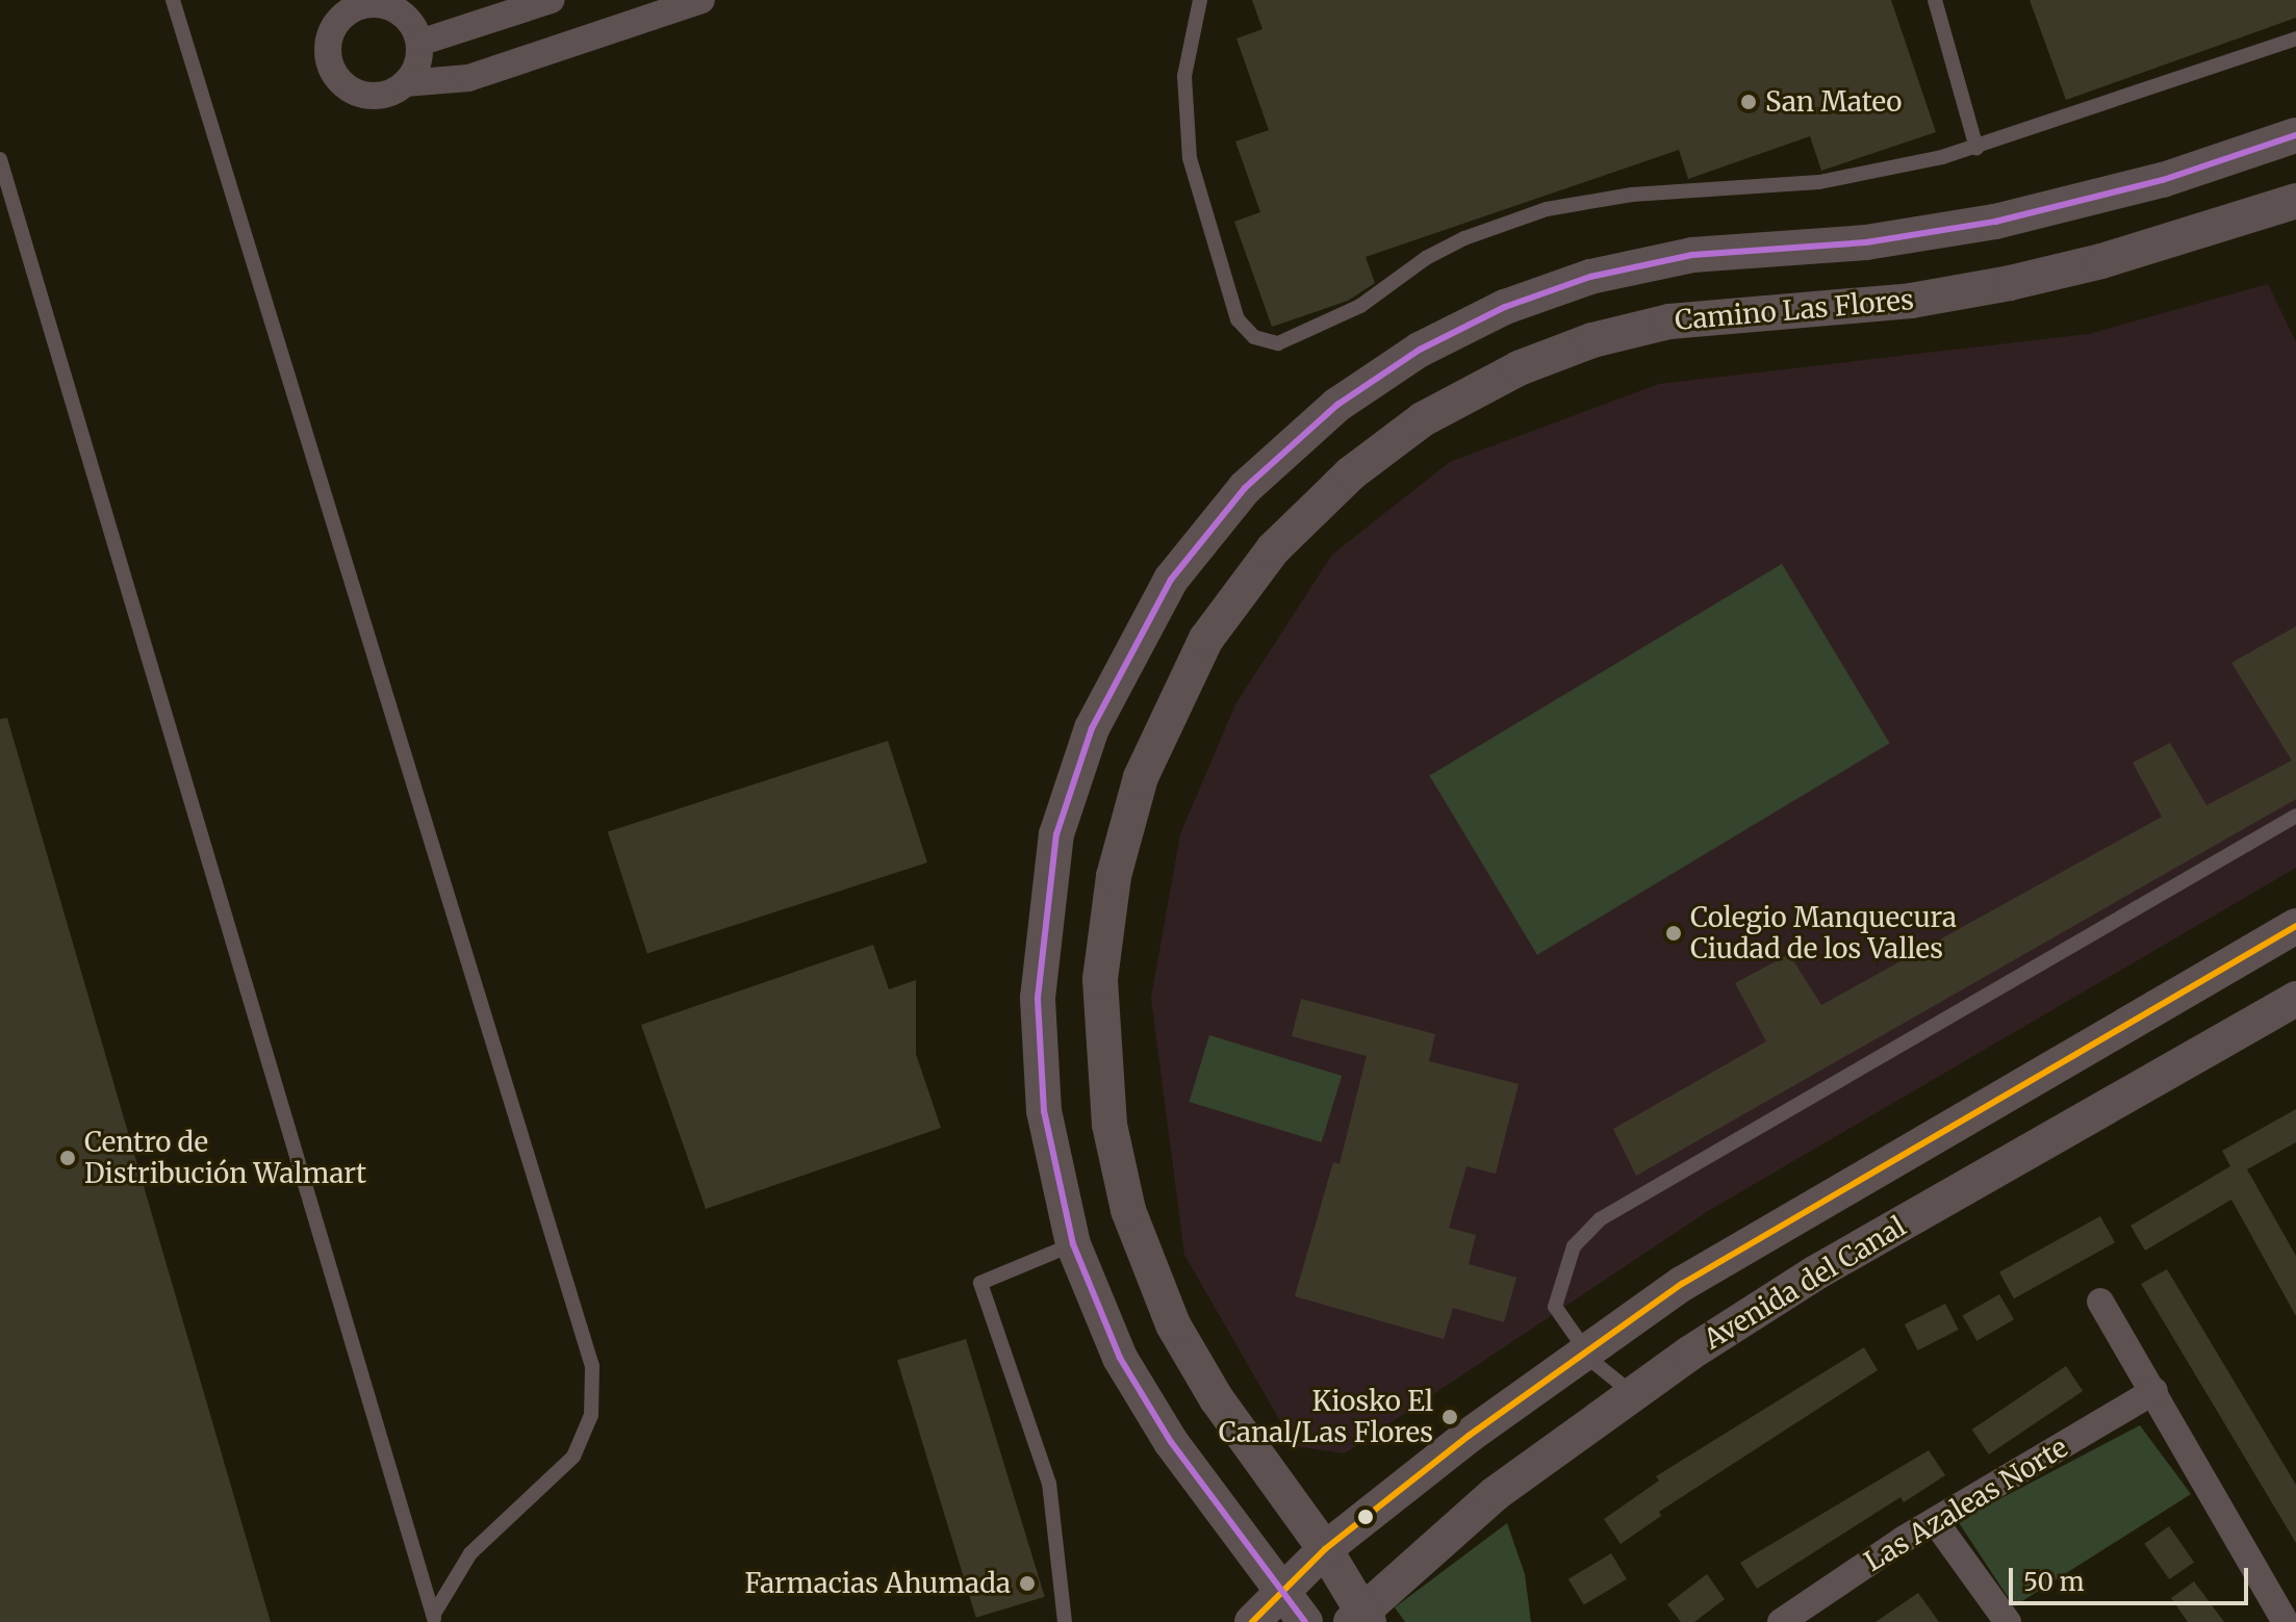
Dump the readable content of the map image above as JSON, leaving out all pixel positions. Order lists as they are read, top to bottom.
{
  "streets": {
    "street": ["Camino Las Flores", "Avenida del Canal", "Las Azaleas Norte"]
  },
  "crossings": [
    ["Camino Las Flores", "Avenida del Canal"]
  ],
  "places": [
    "San Mateo",
    "Colegio Manquecura Ciudad de los Valles",
    "Centro de Distribución Walmart",
    "Kiosko El Canal/Las Flores",
    "Farmacias Ahumada"
  ],
  "scale_bar": "50 m"
}
